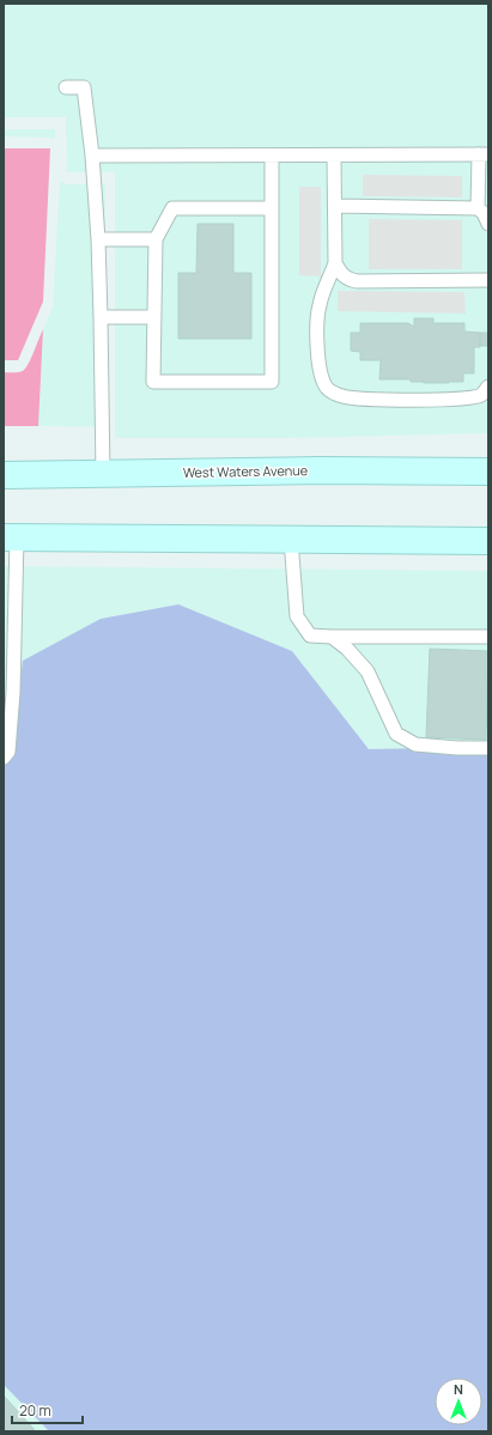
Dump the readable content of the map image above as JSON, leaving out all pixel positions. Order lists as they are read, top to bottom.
{
  "streets": {
    "main road": ["West Waters Avenue"]
  },
  "scale_bar": "20 m",
  "north": "top"
}
